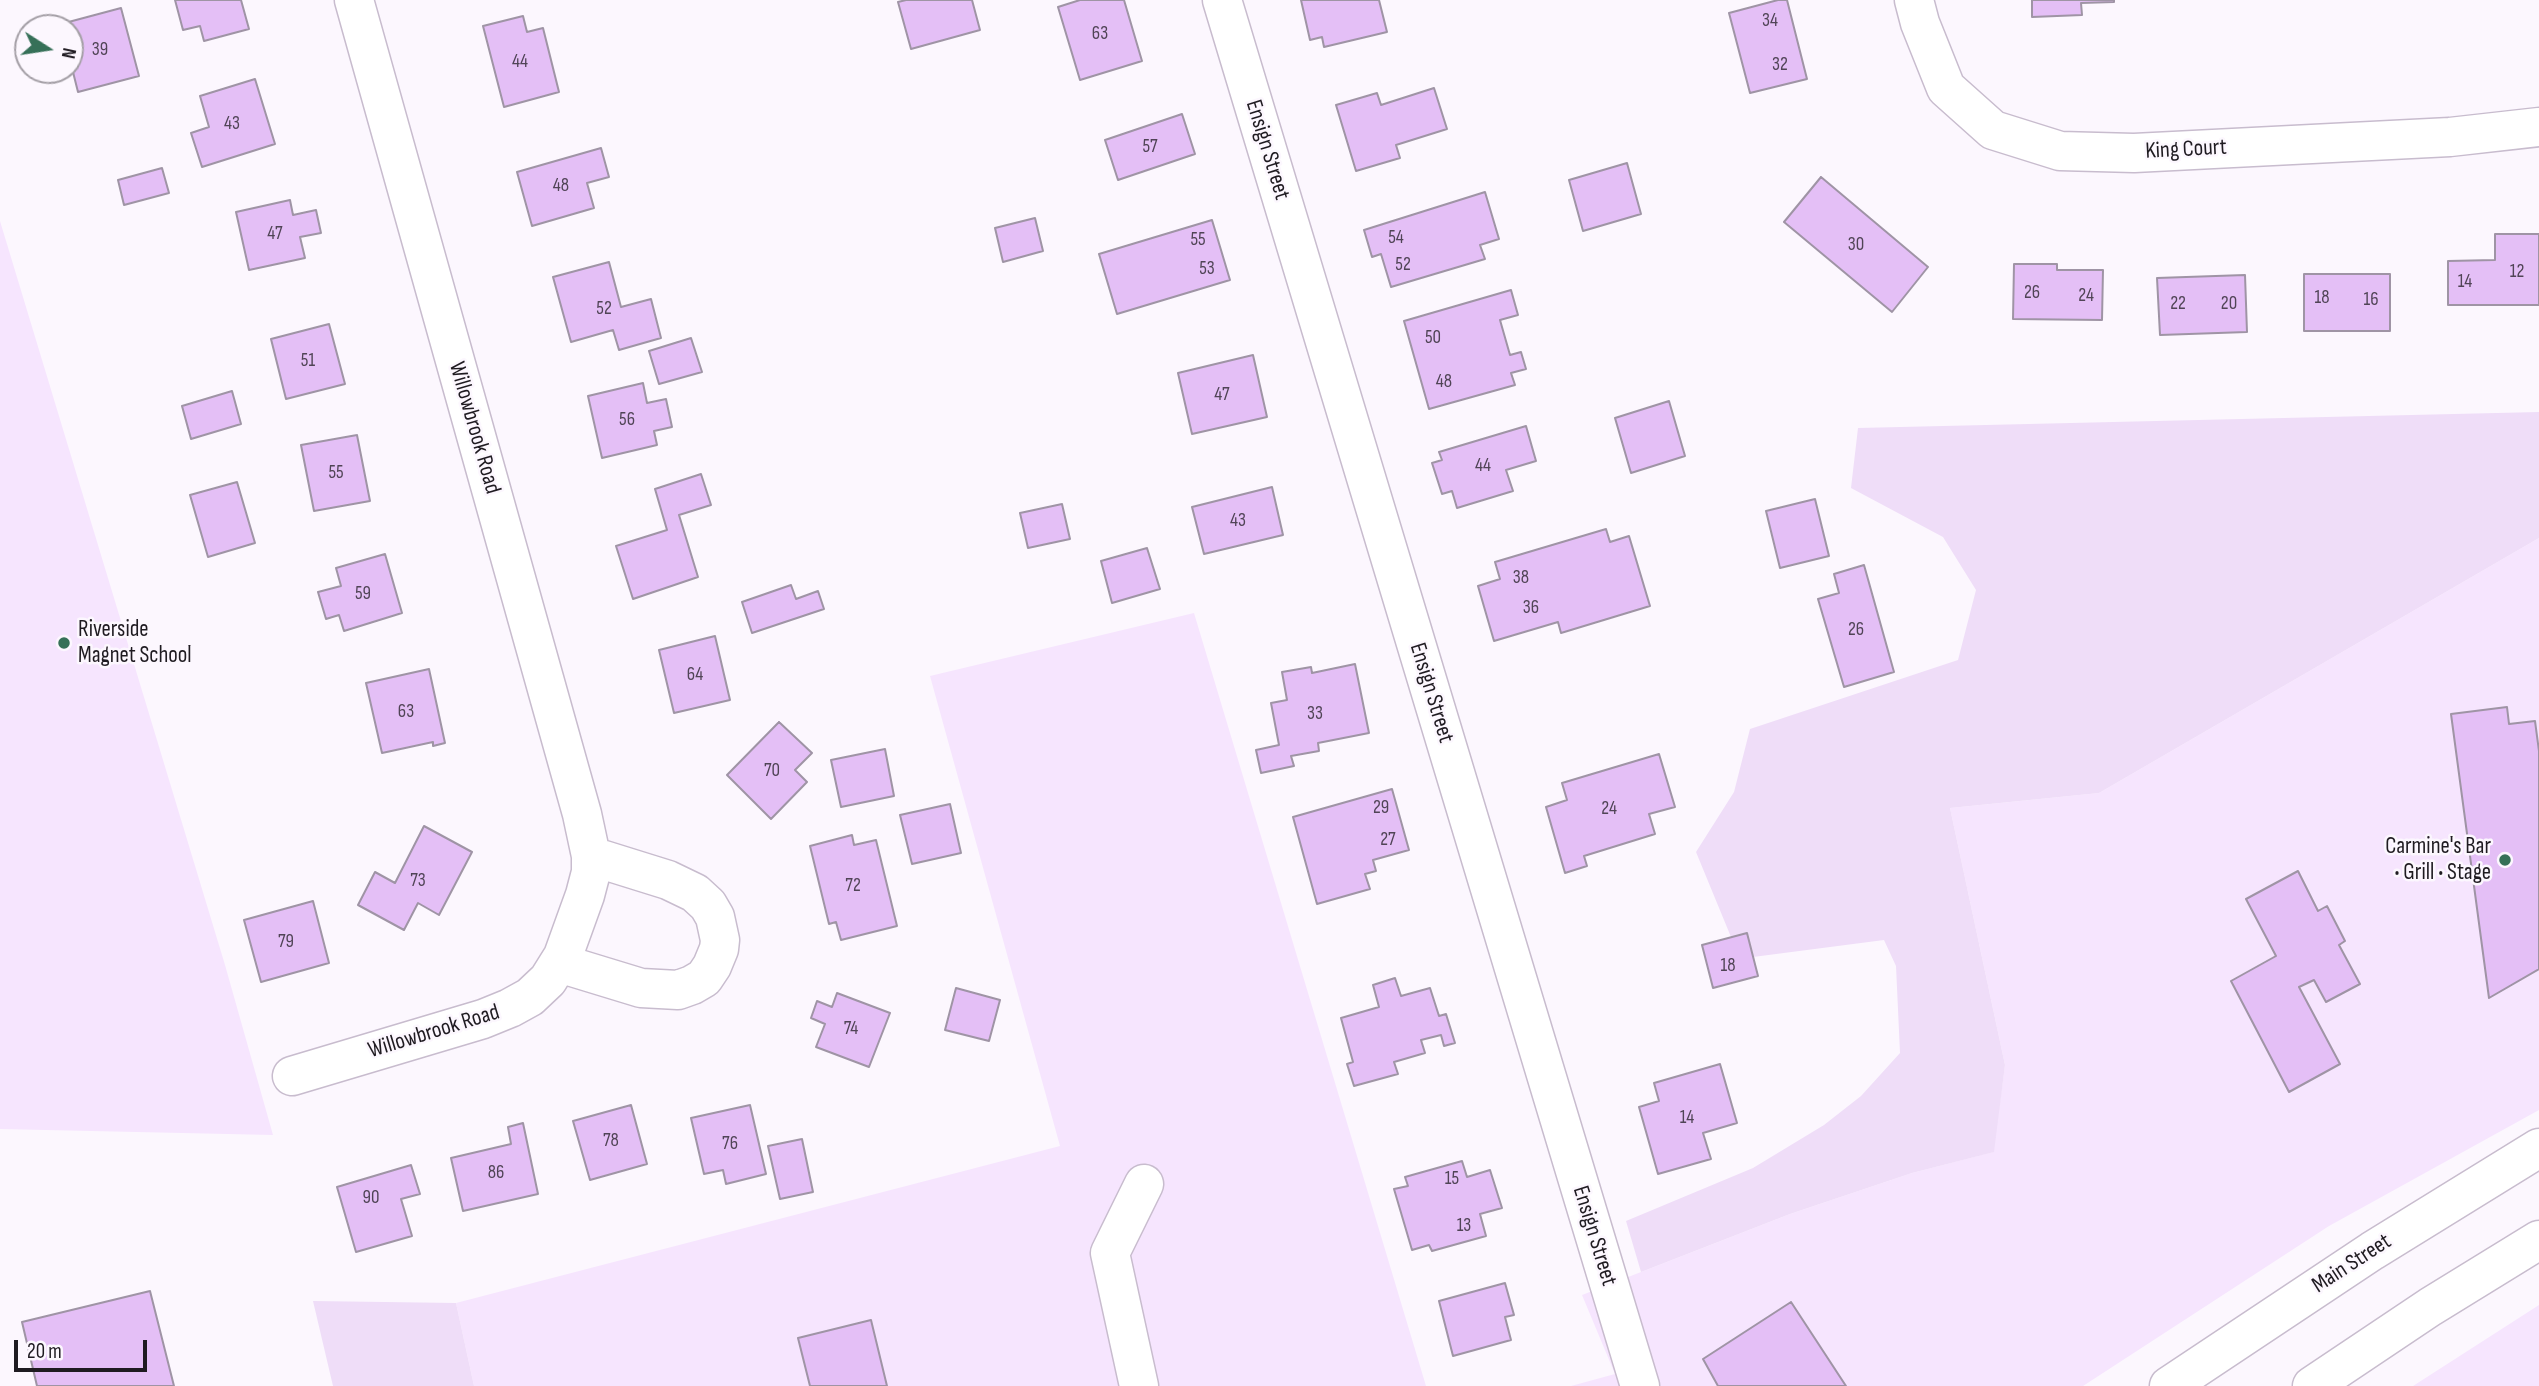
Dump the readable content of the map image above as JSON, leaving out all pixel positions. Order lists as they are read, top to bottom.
{
  "streets": {
    "street": [
      "Ensign Street",
      "King Court",
      "Willowbrook Road",
      "Main Street"
    ]
  },
  "places": ["Riverside Magnet School", "Carmine's Bar • Grill • Stage"],
  "house_numbers": [
    "34",
    "63",
    "39",
    "44",
    "32",
    "43",
    "57",
    "48",
    "47",
    "54",
    "55",
    "30",
    "52",
    "53",
    "12",
    "14",
    "26",
    "24",
    "18",
    "16",
    "22",
    "20",
    "52",
    "50",
    "51",
    "48",
    "47",
    "56",
    "44",
    "55",
    "43",
    "38",
    "59",
    "36",
    "26",
    "64",
    "63",
    "33",
    "70",
    "29",
    "24",
    "27",
    "73",
    "72",
    "79",
    "18",
    "74",
    "14",
    "78",
    "76",
    "86",
    "15",
    "90",
    "13"
  ],
  "scale_bar": "20 m",
  "north": "right"
}
